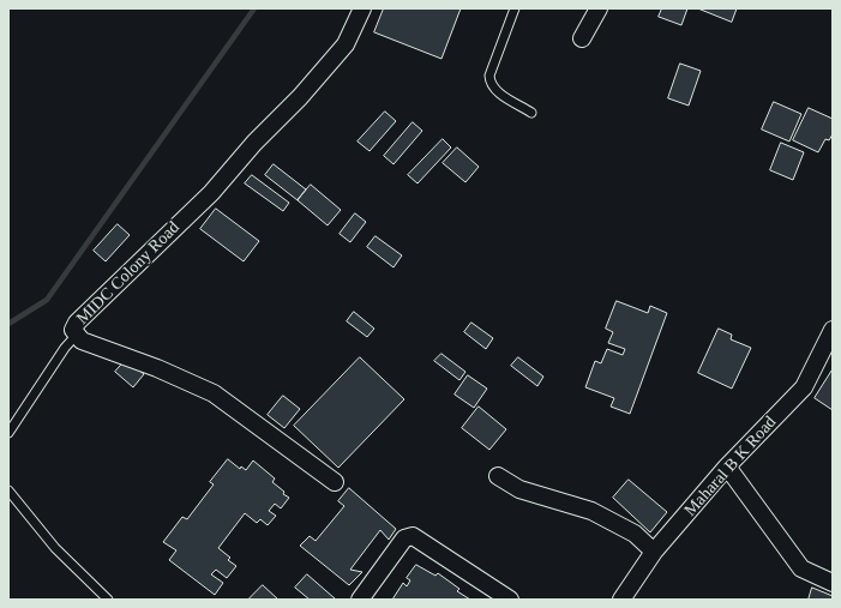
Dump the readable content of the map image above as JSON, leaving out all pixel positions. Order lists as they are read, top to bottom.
{
  "streets": {
    "street": ["MIDC Colony Road", "Maharal B K Road"]
  }
}
